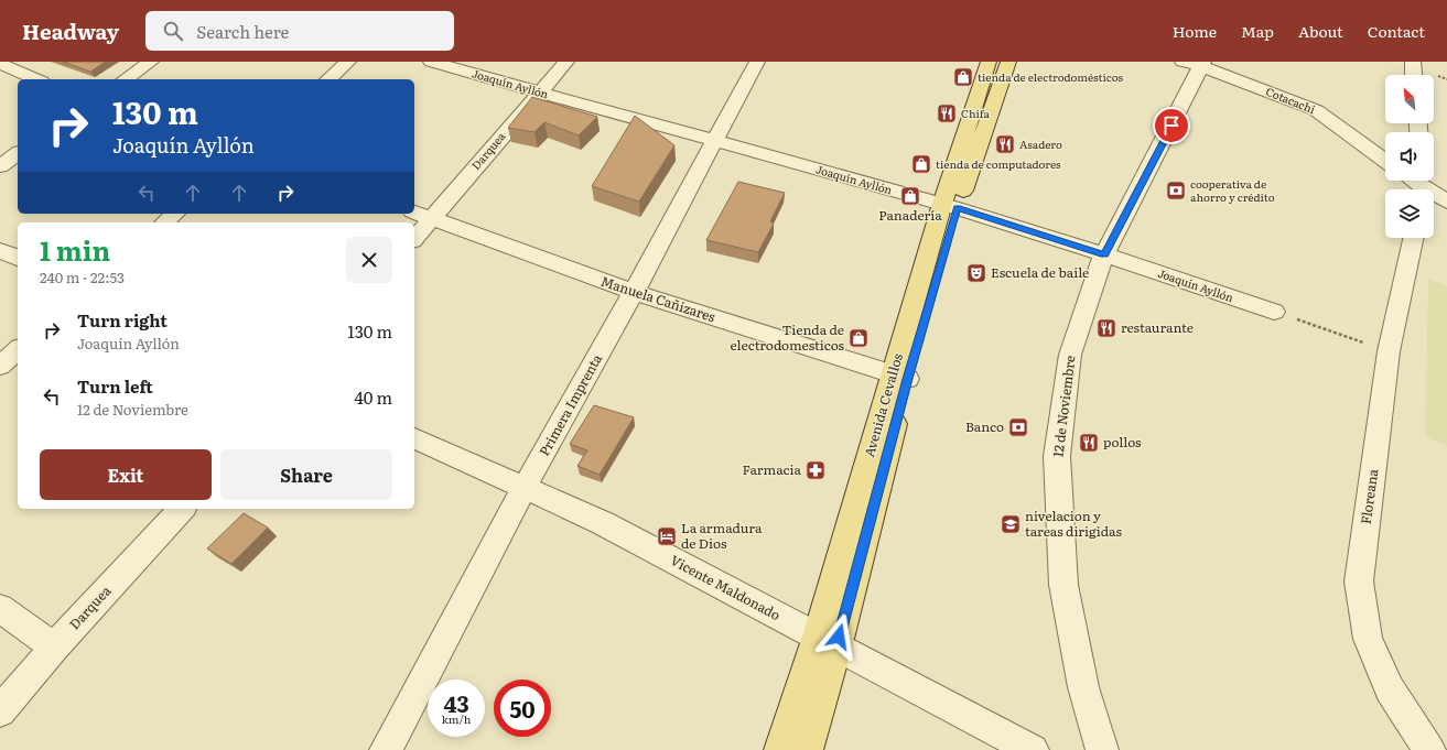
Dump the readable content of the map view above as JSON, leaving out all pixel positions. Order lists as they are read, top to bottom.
{
  "streets": {
    "main road": ["Avenida Cevallos"],
    "street": [
      "Joaquín Ayllón",
      "Cotacachi",
      "Darquea",
      "Manuela Cañizares",
      "Primera Imprenta",
      "12 de Noviembre",
      "Floreana",
      "Vicente Maldonado"
    ]
  },
  "crossings": [
    ["Joaquín Ayllón", "Darquea"],
    ["Joaquín Ayllón", "Primera Imprenta"],
    ["Joaquín Ayllón", "Avenida Cevallos"],
    ["Joaquín Ayllón", "12 de Noviembre"],
    ["Cotacachi", "12 de Noviembre"],
    ["Darquea", "Manuela Cañizares"],
    ["Manuela Cañizares", "Primera Imprenta"],
    ["Manuela Cañizares", "Avenida Cevallos"],
    ["Primera Imprenta", "Vicente Maldonado"],
    ["Avenida Cevallos", "Vicente Maldonado"]
  ],
  "places": {
    "shop": [
      "tienda de electrodomésticos",
      "tienda de computadores",
      "Panadería",
      "Tienda de electrodomesticos"
    ],
    "restaurant": [
      "Chifa",
      "Asadero",
      "restaurante",
      "pollos"
    ],
    "bank": ["cooperativa de ahorro y crédito", "Banco"],
    "theatre": ["Escuela de baile"],
    "pharmacy": ["Farmacia"],
    "school or university": ["nivelacion y tareas dirigidas"],
    "hotel": ["La armadura de Dios"]
  },
  "north": "top left",
  "page": {
    "header": "Headway",
    "search": "Search here",
    "nav": [
      "Home",
      "Map",
      "About",
      "Contact"
    ],
    "turn": ["130 m", "Joaquín Ayllón"],
    "heading": ["1 min", "240 m · 22:53"],
    "list": [
      {
        "name": "Turn right",
        "note": "Joaquín Ayllón",
        "value": "130 m"
      },
      {
        "name": "Turn left",
        "note": "12 de Noviembre",
        "value": "40 m"
      }
    ],
    "buttons": ["Exit", "Share"],
    "speed": "43 km/h",
    "limit": "50"
  }
}
